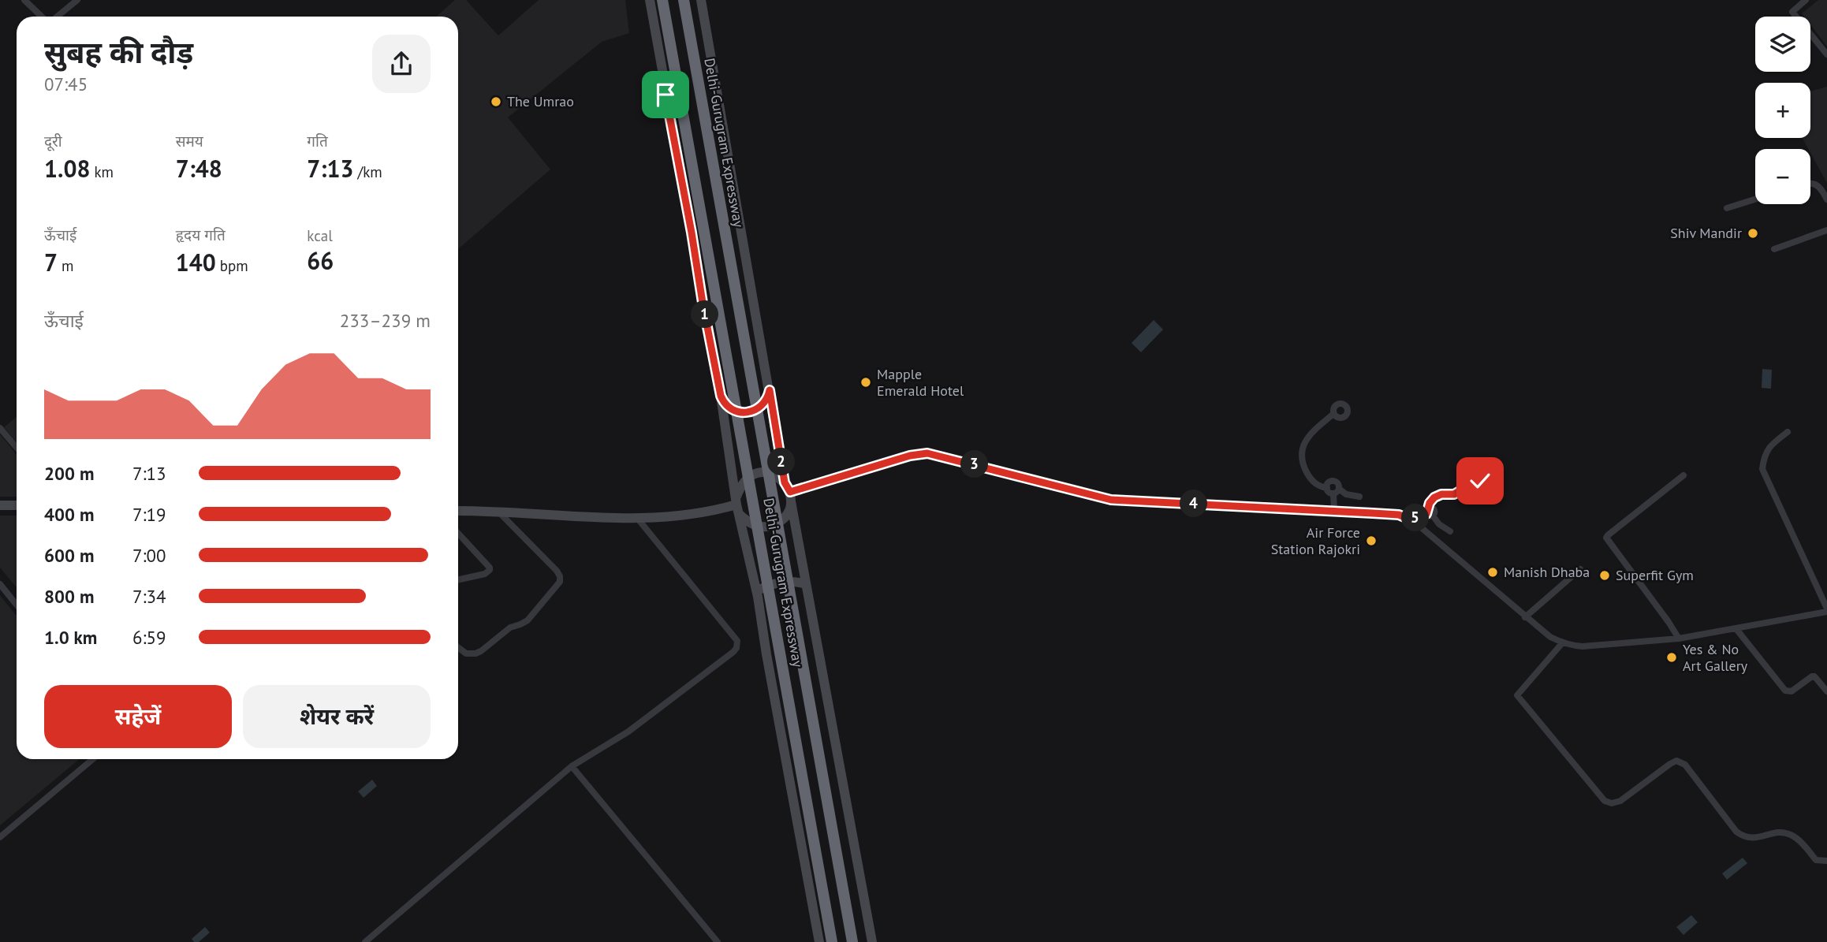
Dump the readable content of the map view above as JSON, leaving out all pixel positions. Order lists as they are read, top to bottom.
{
  "streets": {
    "highway": ["Delhi-Gurugram Expressway"]
  },
  "places": [
    "The Umrao",
    "Shiv Mandir",
    "Mapple Emerald Hotel",
    "Air Force Station Rajokri",
    "Manish Dhaba",
    "Superfit Gym",
    "Yes & No Art Gallery"
  ],
  "page": {
    "map_buttons": ["+", "−"],
    "heading": ["सुबह की दौड़", "07:45"],
    "stats": [
      ["दूरी", "1.08 km"],
      ["समय", "7:48"],
      ["गति", "7:13 /km"],
      ["ऊँचाई", "7 m"],
      ["हृदय गति", "140 bpm"],
      ["kcal", "66"]
    ],
    "chart": ["ऊँचाई", "233–239 m"],
    "pins": [
      "1",
      "2",
      "3",
      "4",
      "5"
    ],
    "list": [
      {
        "name": "200 m",
        "note": "7:13"
      },
      {
        "name": "400 m",
        "note": "7:19"
      },
      {
        "name": "600 m",
        "note": "7:00"
      },
      {
        "name": "800 m",
        "note": "7:34"
      },
      {
        "name": "1.0 km",
        "note": "6:59"
      }
    ],
    "buttons": ["सहेजें", "शेयर करें"]
  }
}
